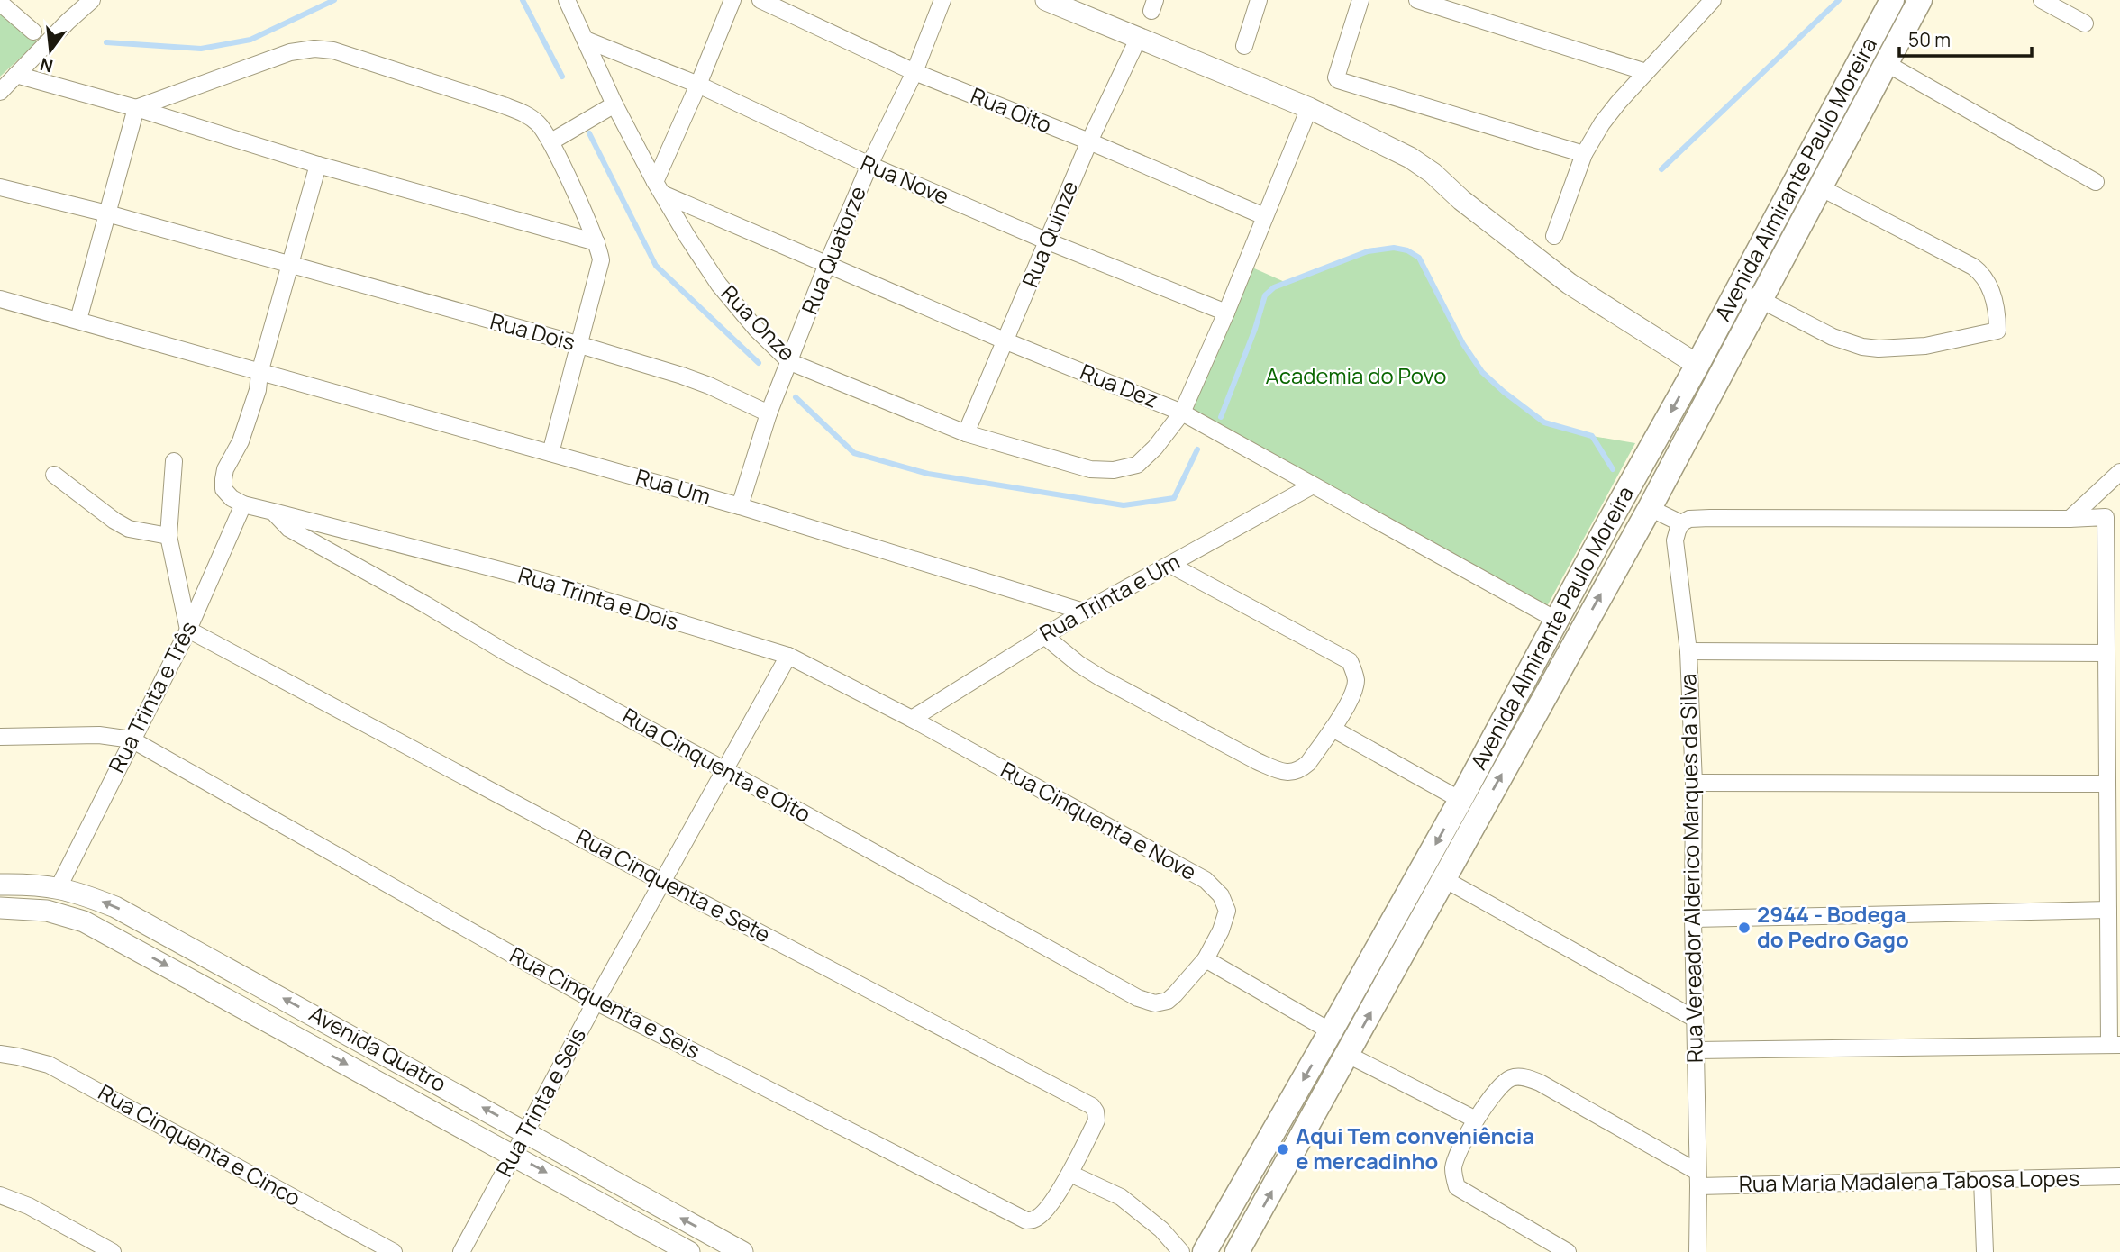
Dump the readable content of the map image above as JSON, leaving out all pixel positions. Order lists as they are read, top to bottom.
{
  "streets": {
    "main road": ["Avenida Almirante Paulo Moreira"],
    "street": [
      "Rua Oito",
      "Rua Nove",
      "Rua Quinze",
      "Rua Quatorze",
      "Rua Onze",
      "Rua Dois",
      "Rua Dez",
      "Rua Um",
      "Rua Trinta e Um",
      "Rua Trinta e Dois",
      "Rua Trinta e Três",
      "Rua Cinquenta e Oito",
      "Rua Cinquenta e Nove",
      "Rua Vereador Alderico Marques da Silva",
      "Rua Cinquenta e Sete",
      "Rua Cinquenta e Seis",
      "Avenida Quatro",
      "Rua Trinta e Seis",
      "Rua Cinquenta e Cinco",
      "Rua Maria Madalena Tabosa Lopes"
    ]
  },
  "crossings": [
    ["Rua Oito", "Rua Quinze"],
    ["Rua Oito", "Rua Quatorze"],
    ["Avenida Almirante Paulo Moreira", "Rua Dez"],
    ["Rua Nove", "Rua Quinze"],
    ["Rua Nove", "Rua Quatorze"],
    ["Rua Nove", "Rua Onze"],
    ["Rua Quinze", "Rua Onze"],
    ["Rua Quinze", "Rua Dez"],
    ["Rua Quatorze", "Rua Onze"],
    ["Rua Quatorze", "Rua Dois"],
    ["Rua Quatorze", "Rua Dez"],
    ["Rua Quatorze", "Rua Um"],
    ["Rua Onze", "Rua Dez"],
    ["Rua Dez", "Rua Trinta e Um"],
    ["Rua Um", "Rua Trinta e Um"],
    ["Rua Um", "Rua Cinquenta e Oito"],
    ["Rua Trinta e Um", "Rua Trinta e Dois"],
    ["Rua Trinta e Um", "Rua Cinquenta e Nove"],
    ["Rua Trinta e Dois", "Rua Cinquenta e Oito"],
    ["Rua Trinta e Dois", "Rua Cinquenta e Nove"],
    ["Rua Trinta e Dois", "Rua Trinta e Seis"],
    ["Rua Trinta e Três", "Rua Cinquenta e Oito"],
    ["Rua Trinta e Três", "Rua Cinquenta e Sete"],
    ["Rua Trinta e Três", "Rua Cinquenta e Seis"],
    ["Rua Trinta e Três", "Avenida Quatro"],
    ["Rua Cinquenta e Oito", "Rua Cinquenta e Nove"],
    ["Rua Cinquenta e Oito", "Rua Trinta e Seis"],
    ["Rua Vereador Alderico Marques da Silva", "Rua Maria Madalena Tabosa Lopes"],
    ["Rua Cinquenta e Sete", "Rua Cinquenta e Seis"],
    ["Rua Cinquenta e Sete", "Rua Trinta e Seis"],
    ["Rua Cinquenta e Seis", "Rua Trinta e Seis"],
    ["Avenida Quatro", "Rua Trinta e Seis"]
  ],
  "parks": ["Academia do Povo"],
  "places": ["2944 - Bodega do Pedro Gago", "Aqui Tem conveniência e mercadinho"],
  "scale_bar": "50 m",
  "north": "bottom"
}
